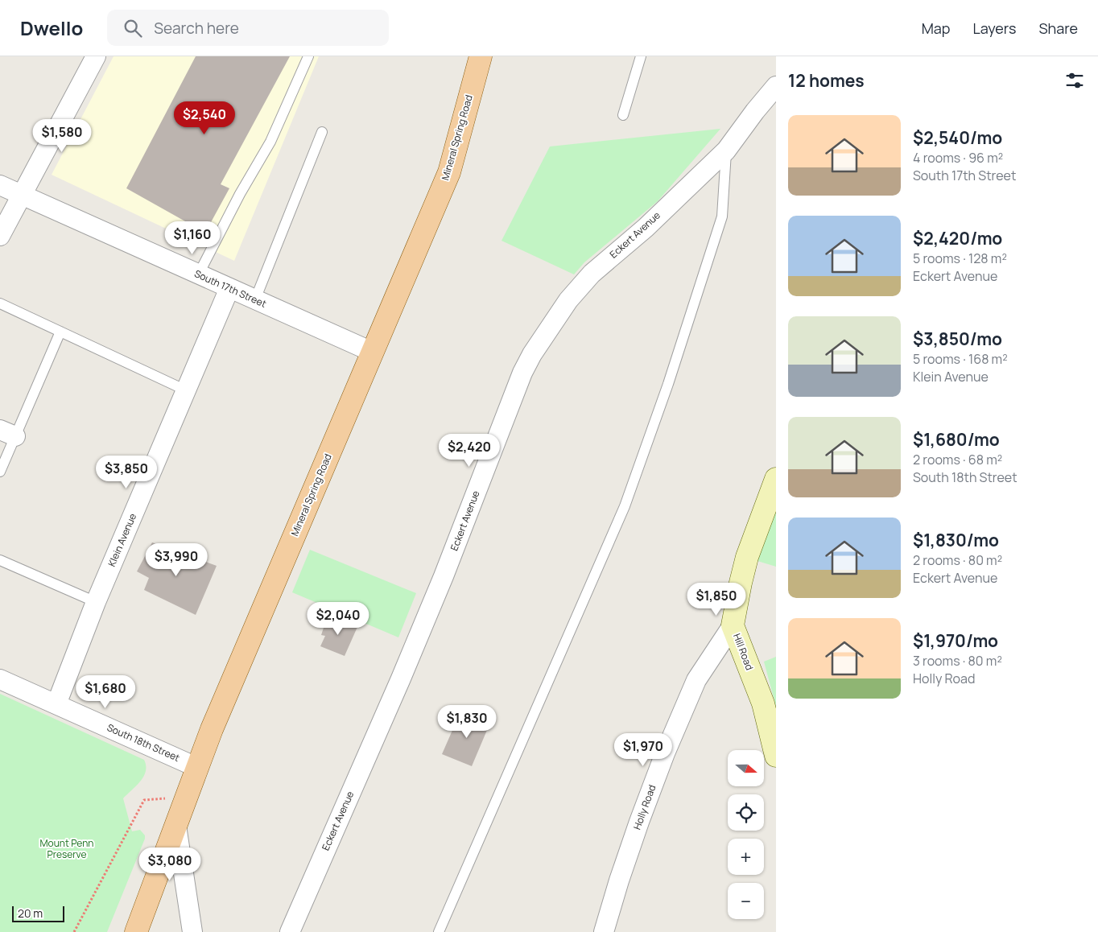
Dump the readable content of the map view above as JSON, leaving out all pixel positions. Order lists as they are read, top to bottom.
{
  "streets": {
    "main road": ["Mineral Spring Road"],
    "street": [
      "Eckert Avenue",
      "South 17th Street",
      "Klein Avenue",
      "Hill Road",
      "South 18th Street",
      "Holly Road"
    ]
  },
  "crossings": [
    ["Mineral Spring Road", "South 17th Street"],
    ["Mineral Spring Road", "South 18th Street"],
    ["South 17th Street", "Klein Avenue"],
    ["Klein Avenue", "South 18th Street"],
    ["Hill Road", "Holly Road"]
  ],
  "parks": ["Mount Penn Preserve"],
  "scale_bar": "20 m",
  "north": "right",
  "page": {
    "header": "Dwello",
    "search": "Search here",
    "nav": ["Map", "Layers", "Share"],
    "heading": "12 homes",
    "price": [
      "$2,540",
      "$1,580",
      "$1,160",
      "$2,420",
      "$3,850",
      "$3,990",
      "$1,850",
      "$2,040",
      "$1,680",
      "$1,830",
      "$1,970",
      "$3,080"
    ],
    "list": [
      {
        "name": "$2,540/mo",
        "note": "4 rooms · 96 m² · South 17th Street"
      },
      {
        "name": "$2,420/mo",
        "note": "5 rooms · 128 m² · Eckert Avenue"
      },
      {
        "name": "$3,850/mo",
        "note": "5 rooms · 168 m² · Klein Avenue"
      },
      {
        "name": "$1,680/mo",
        "note": "2 rooms · 68 m² · South 18th Street"
      },
      {
        "name": "$1,830/mo",
        "note": "2 rooms · 80 m² · Eckert Avenue"
      },
      {
        "name": "$1,970/mo",
        "note": "3 rooms · 80 m² · Holly Road"
      }
    ],
    "map_buttons": ["+", "−"],
    "scale": "20 m"
  }
}
